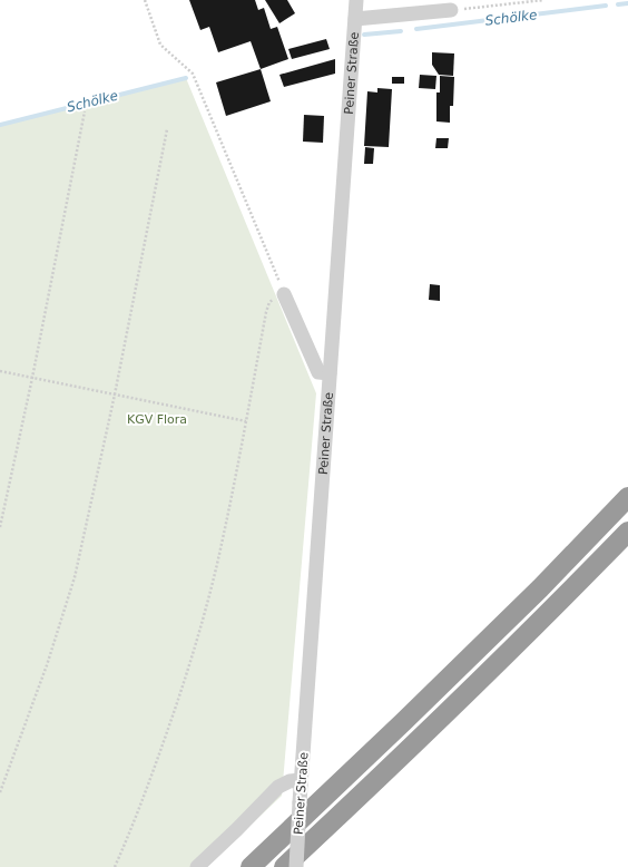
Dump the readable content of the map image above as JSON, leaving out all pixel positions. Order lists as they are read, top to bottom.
{
  "streets": {
    "street": ["Peiner Straße"]
  },
  "water": ["Schölke"],
  "parks": ["KGV Flora"]
}
